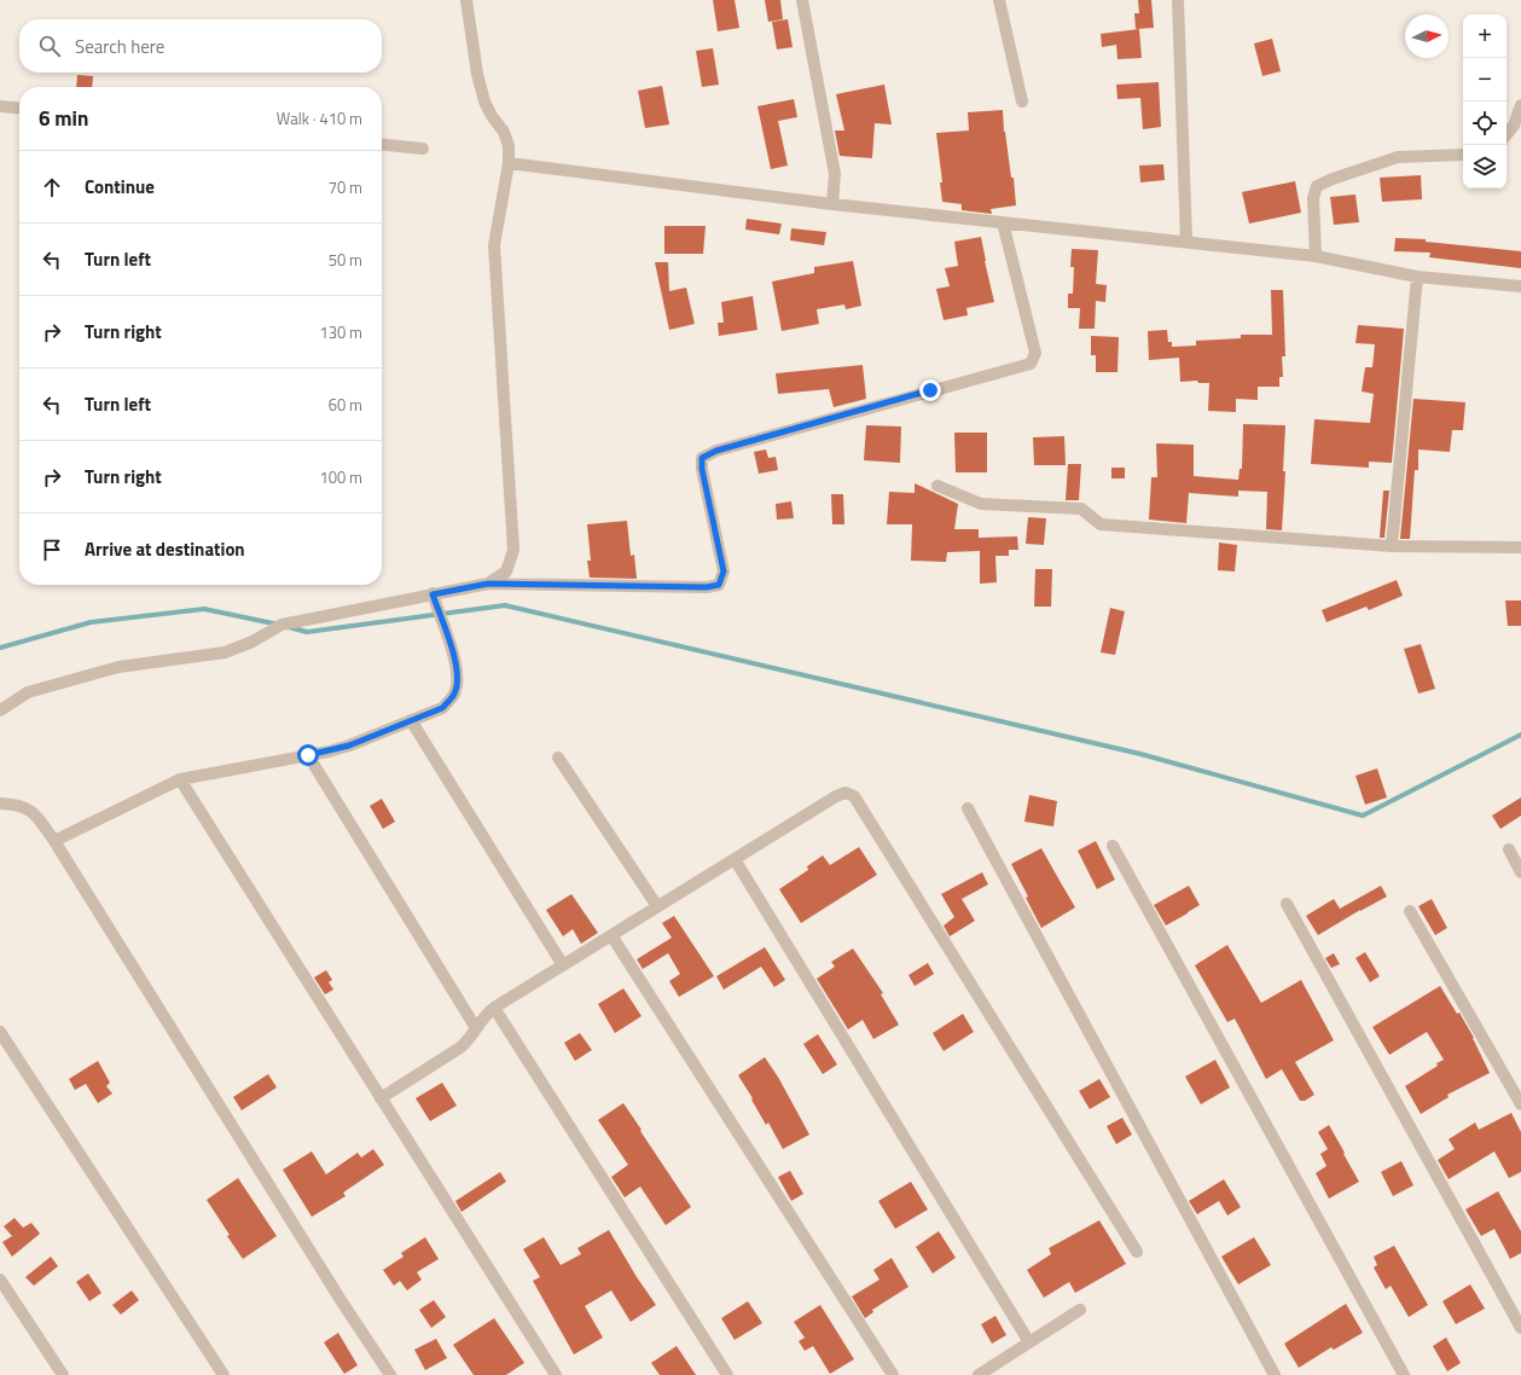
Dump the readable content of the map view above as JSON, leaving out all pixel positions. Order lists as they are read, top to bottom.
{
  "north": "right",
  "page": {
    "map_buttons": ["+", "−"],
    "search": "Search here",
    "heading": ["6 min", "Walk · 410 m"],
    "list": [
      ["Continue", "70 m"],
      ["Turn left", "50 m"],
      ["Turn right", "130 m"],
      ["Turn left", "60 m"],
      ["Turn right", "100 m"],
      "Arrive at destination"
    ]
  }
}
